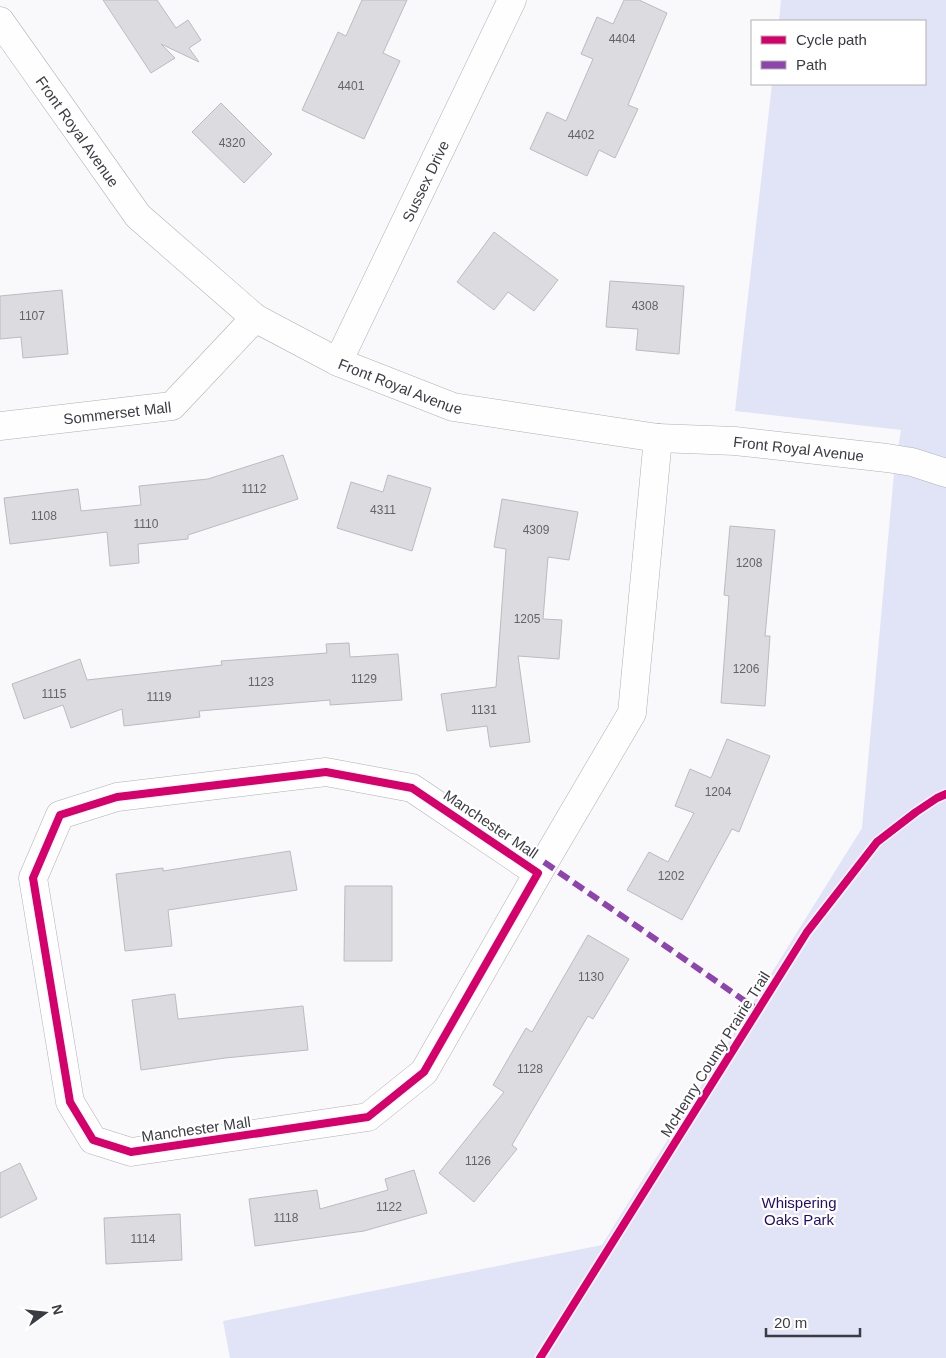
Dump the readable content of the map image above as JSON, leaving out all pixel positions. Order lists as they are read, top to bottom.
{
  "streets": {
    "street": [
      "Front Royal Avenue",
      "Sussex Drive",
      "Sommerset Mall",
      "Manchester Mall"
    ],
    "cycle path": ["McHenry County Prairie Trail"]
  },
  "crossings": [
    ["Front Royal Avenue", "Sussex Drive"],
    ["Front Royal Avenue", "Sommerset Mall"],
    ["Front Royal Avenue", "Manchester Mall"]
  ],
  "parks": ["Whispering Oaks Park"],
  "house_numbers": [
    "4404",
    "4401",
    "4402",
    "4320",
    "4308",
    "1107",
    "1112",
    "4311",
    "1108",
    "1110",
    "4309",
    "1208",
    "1205",
    "1206",
    "1129",
    "1123",
    "1115",
    "1119",
    "1131",
    "1204",
    "1202",
    "1130",
    "1128",
    "1126",
    "1122",
    "1118",
    "1114"
  ],
  "legend": ["Cycle path", "Path"],
  "scale_bar": "20 m",
  "north": "right"
}
